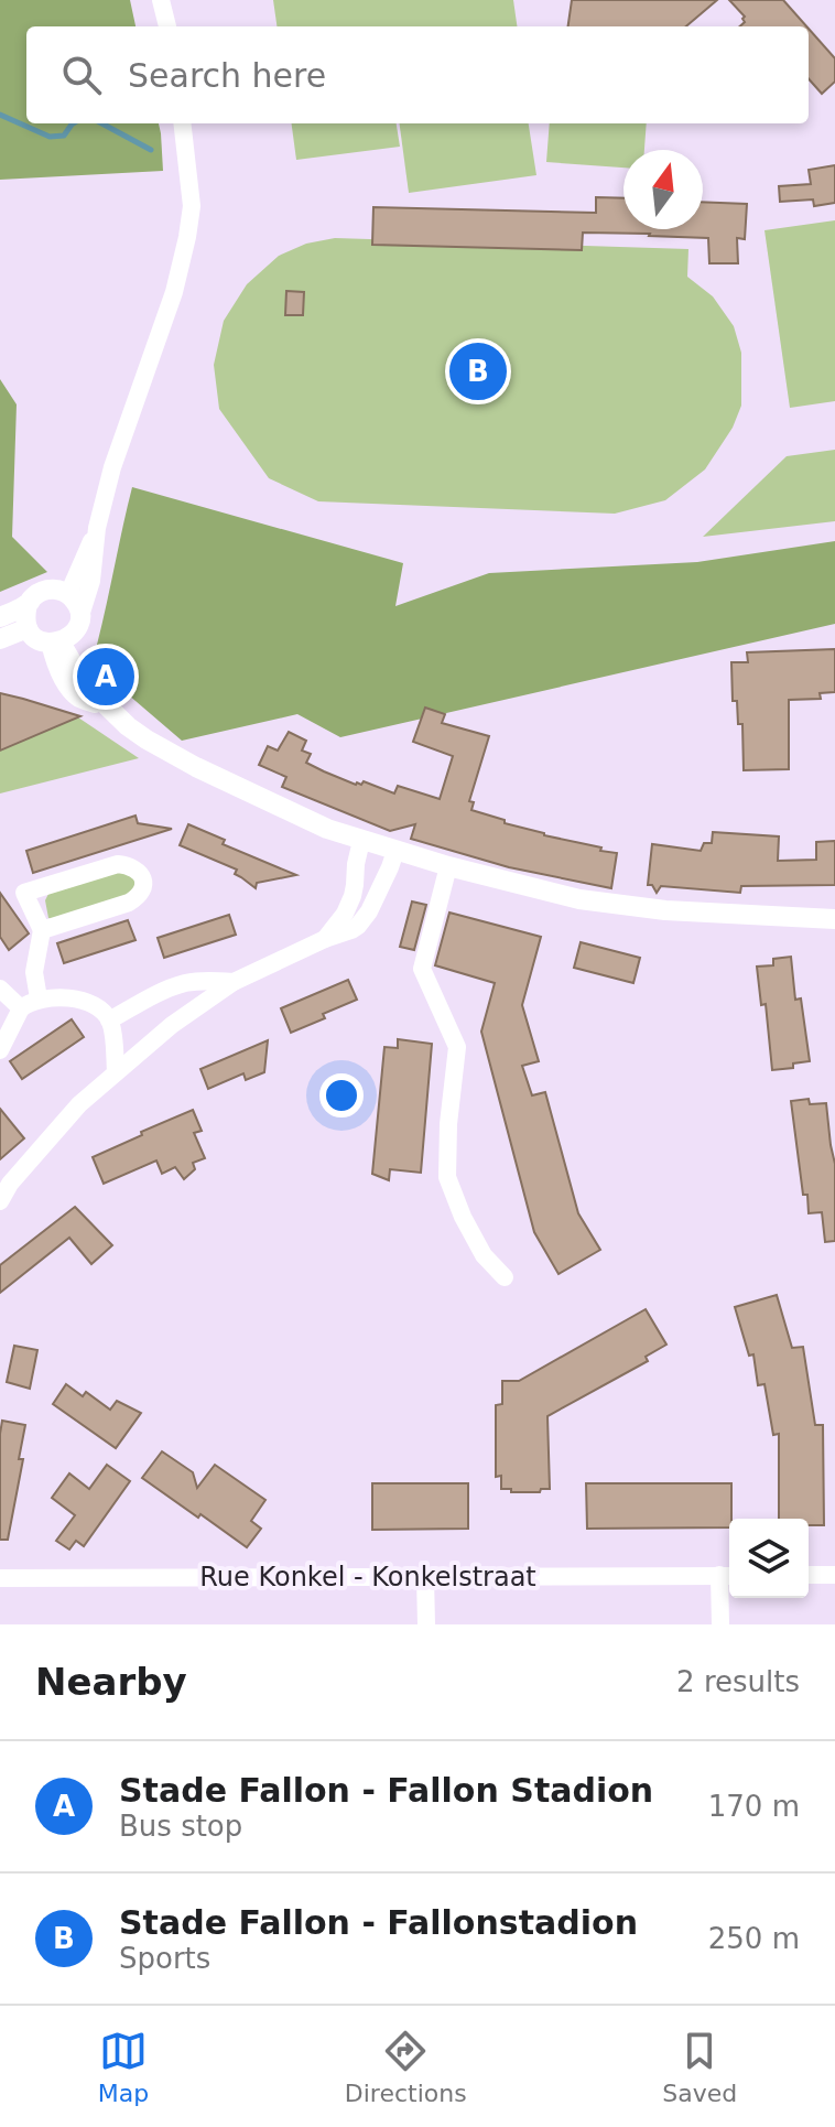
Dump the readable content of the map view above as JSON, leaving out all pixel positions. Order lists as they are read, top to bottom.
{
  "streets": {
    "street": ["Rue Konkel - Konkelstraat"]
  },
  "north": "top",
  "page": {
    "search": "Search here",
    "pins": ["B", "A"],
    "heading": ["Nearby", "2 results"],
    "list": [
      {
        "mark": "A",
        "name": "Stade Fallon - Fallon Stadion",
        "note": "Bus stop",
        "value": "170 m"
      },
      {
        "mark": "B",
        "name": "Stade Fallon - Fallonstadion",
        "note": "Sports",
        "value": "250 m"
      }
    ],
    "nav": ["Map", "Directions", "Saved"]
  }
}
